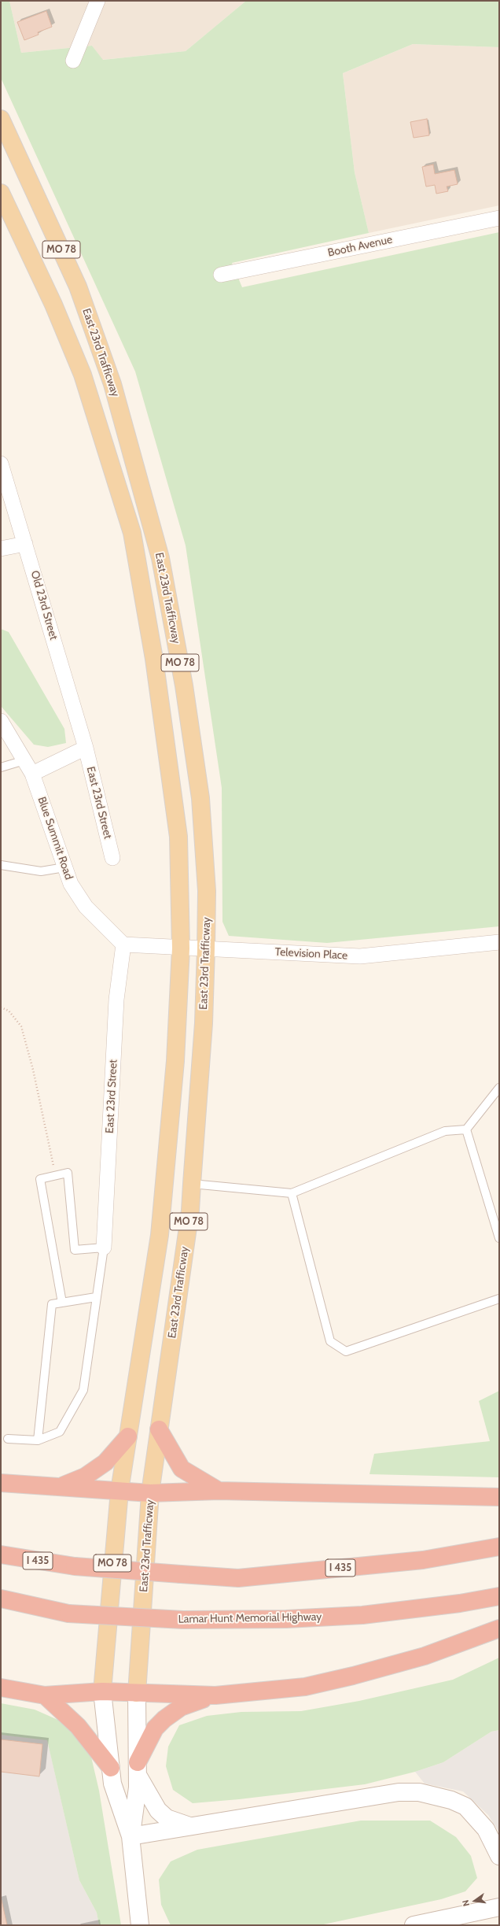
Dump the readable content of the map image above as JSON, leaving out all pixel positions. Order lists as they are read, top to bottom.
{
  "streets": {
    "highway": ["I 435", "Lamar Hunt Memorial Highway"],
    "main road": ["MO 78", "East 23rd Trafficway"],
    "street": [
      "Booth Avenue",
      "Old 23rd Street",
      "East 23rd Street",
      "Blue Summit Road",
      "Television Place"
    ]
  },
  "crossings": [
    ["East 23rd Trafficway", "Television Place"],
    ["Old 23rd Street", "East 23rd Street"],
    ["East 23rd Street", "Blue Summit Road"],
    ["East 23rd Street", "Television Place"],
    ["Blue Summit Road", "Television Place"]
  ],
  "north": "left"
}
